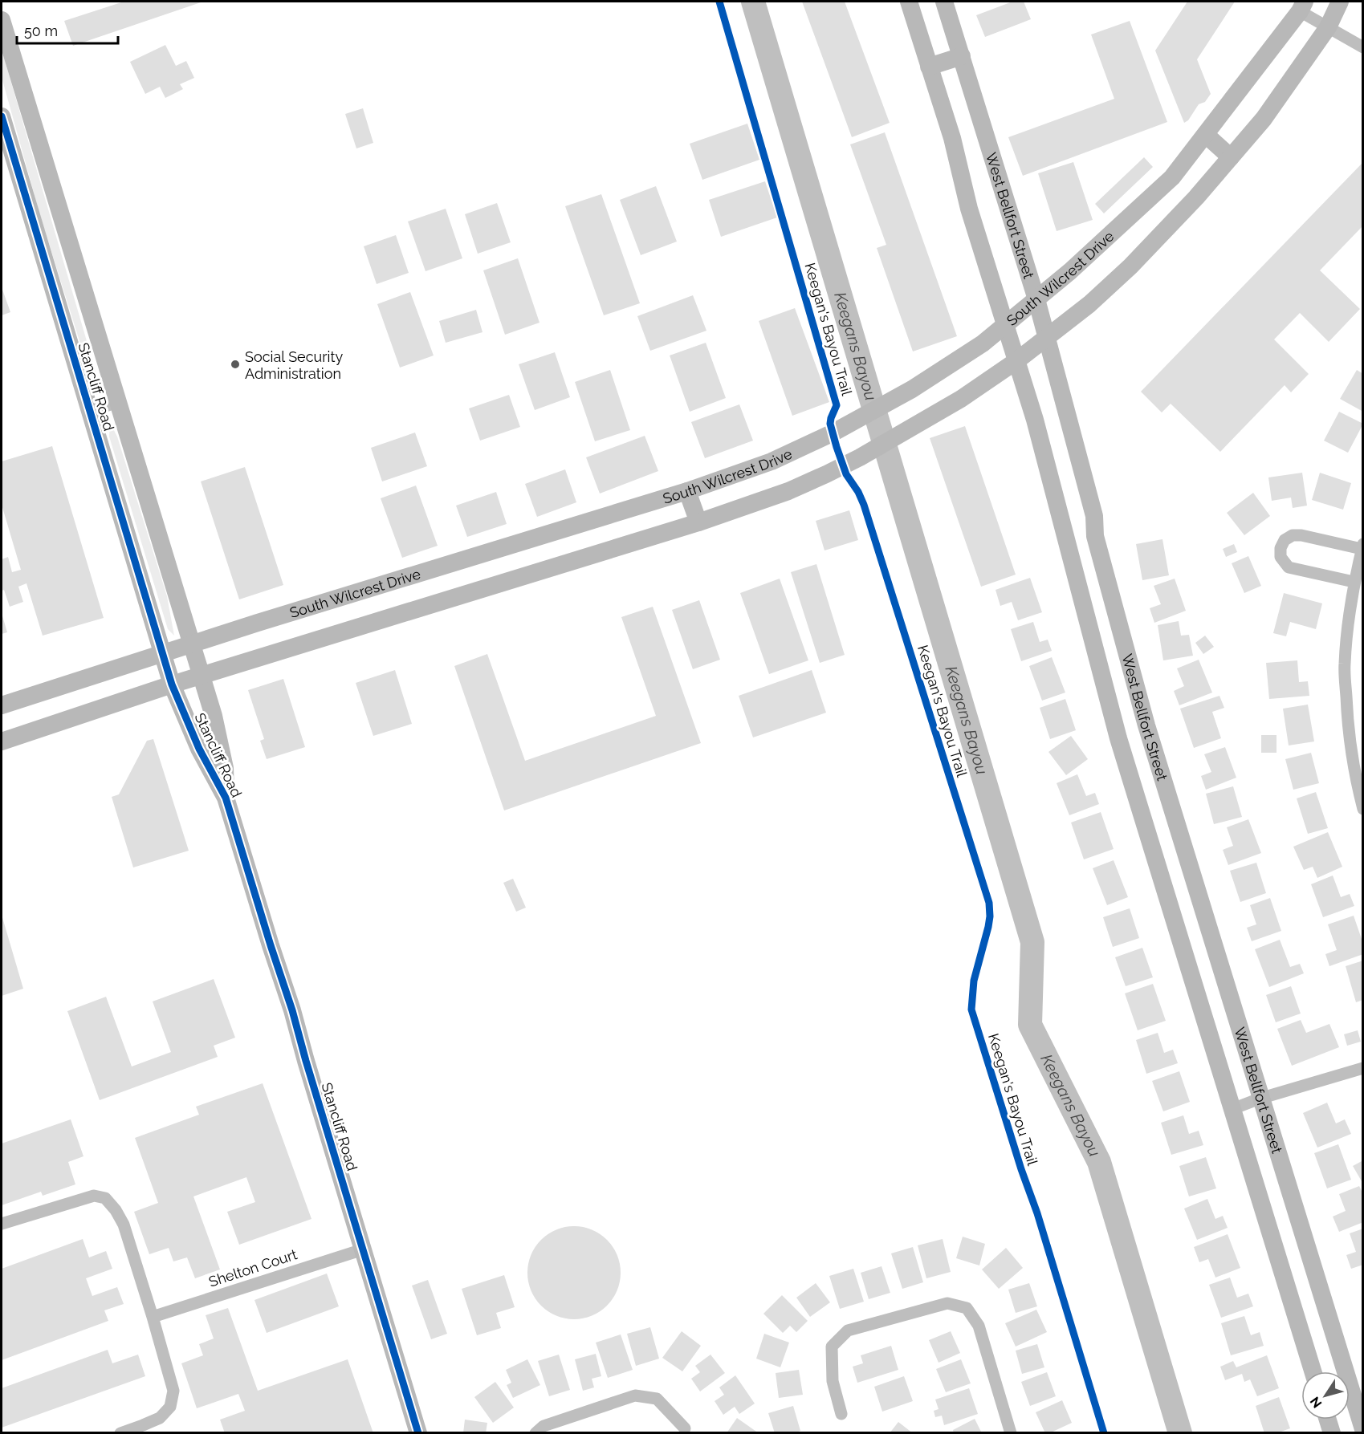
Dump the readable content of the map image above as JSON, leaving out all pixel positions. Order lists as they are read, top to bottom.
{
  "streets": {
    "main road": ["West Bellfort Street", "South Wilcrest Drive", "Stancliff Road"],
    "street": ["Shelton Court"],
    "cycle path": ["Keegan's Bayou Trail"]
  },
  "crossings": [
    ["West Bellfort Street", "South Wilcrest Drive"],
    ["South Wilcrest Drive", "Stancliff Road"],
    ["Stancliff Road", "Shelton Court"]
  ],
  "water": ["Keegans Bayou"],
  "places": ["Social Security Administration"],
  "scale_bar": "50 m",
  "north": "bottom left"
}
